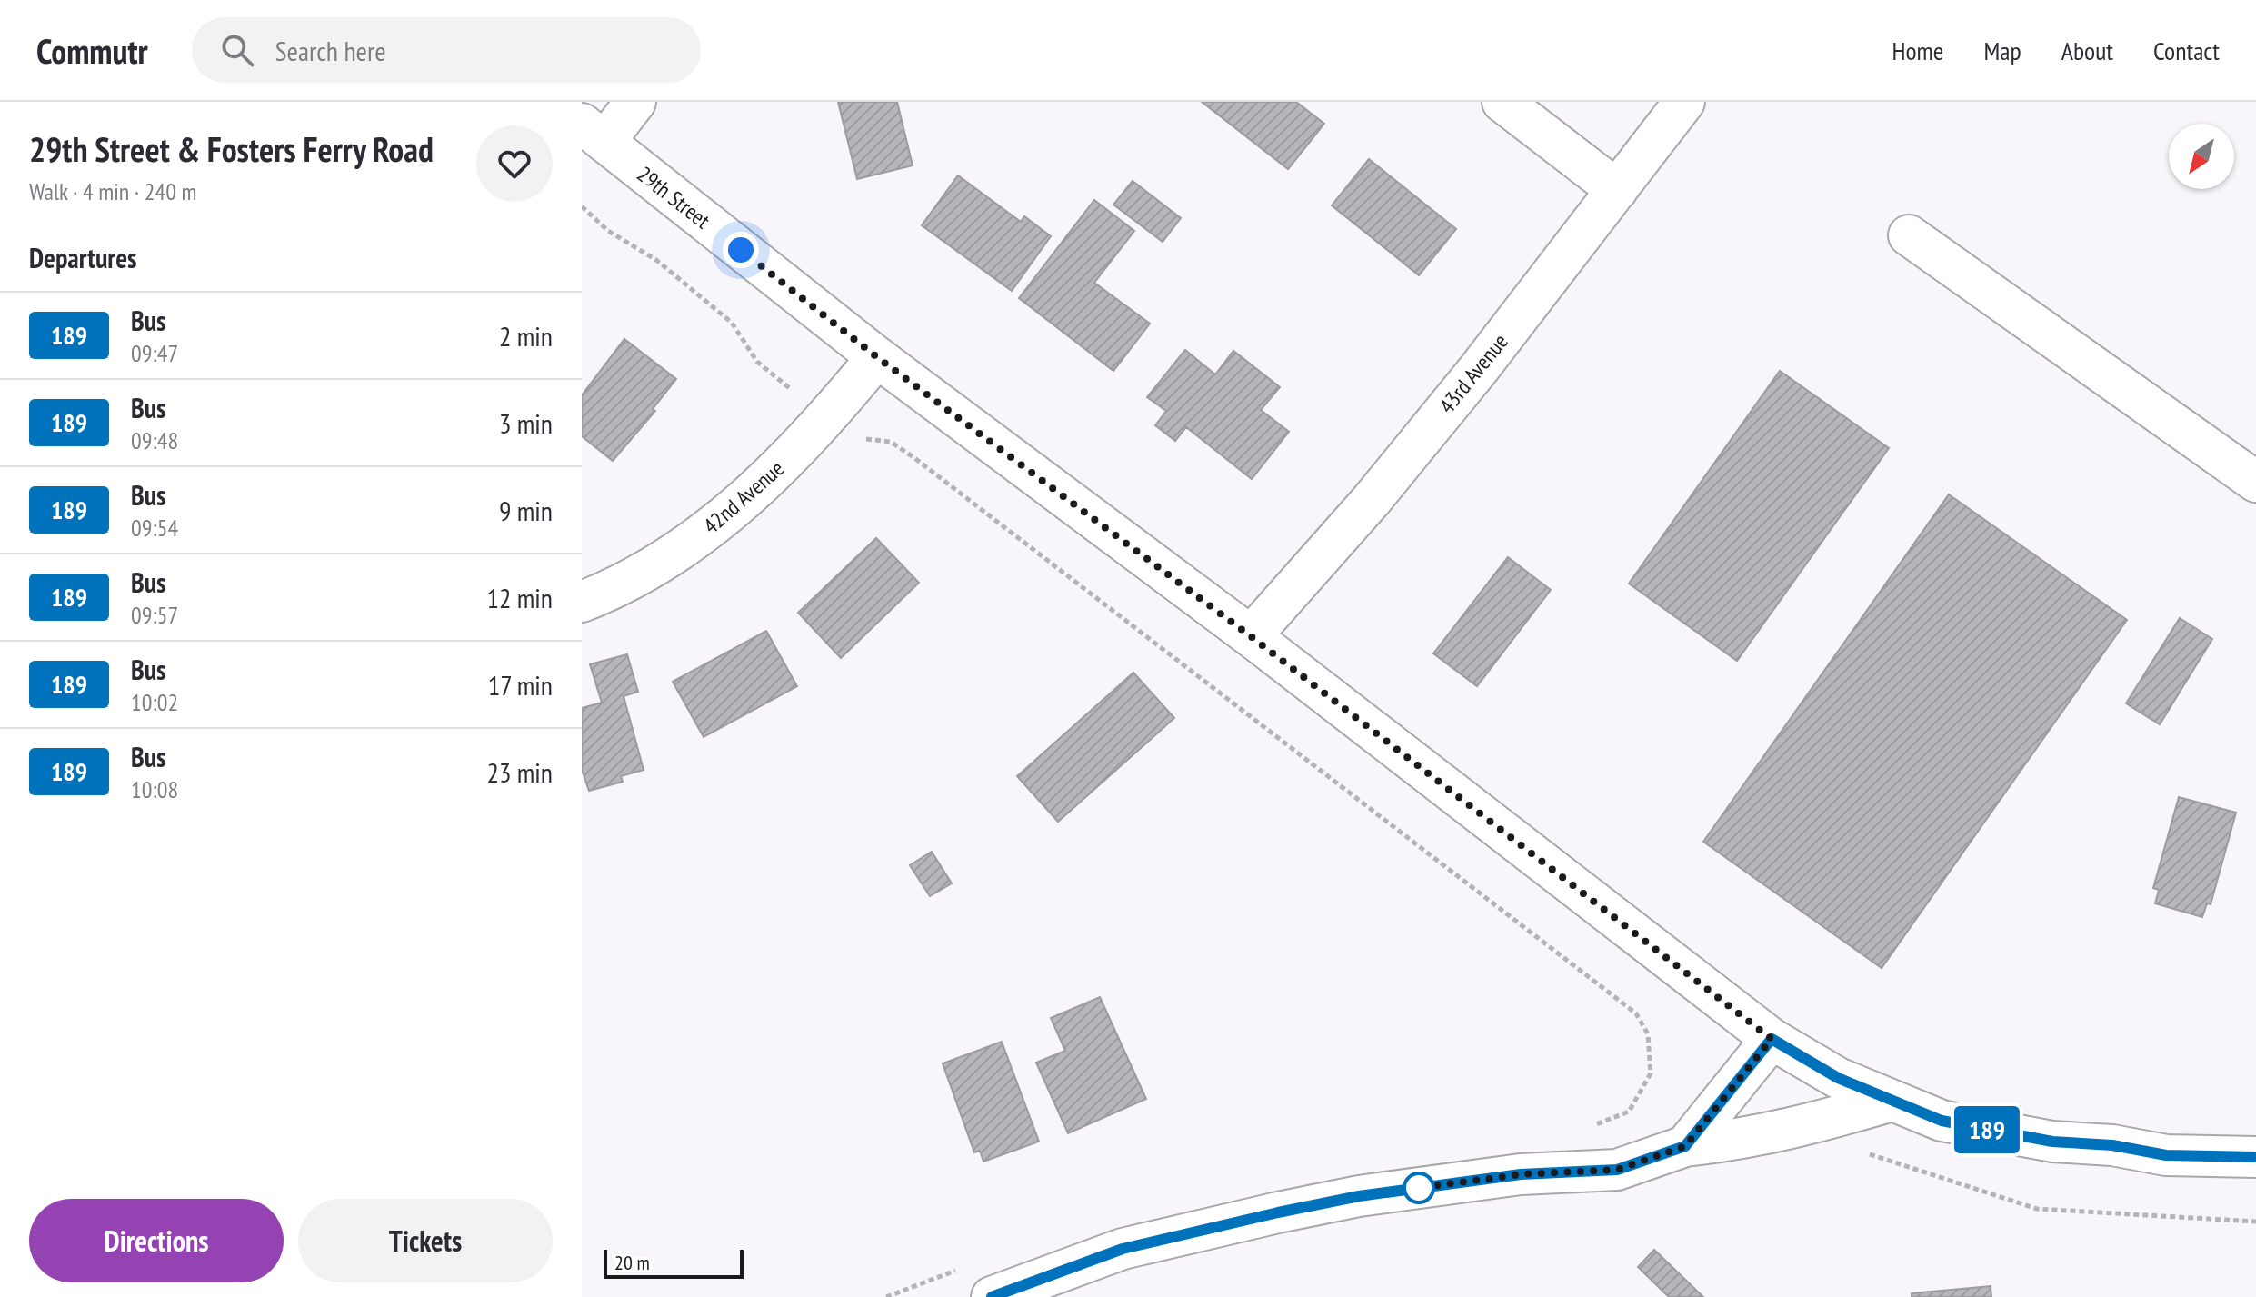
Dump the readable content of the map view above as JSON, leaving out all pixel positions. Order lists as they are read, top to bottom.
{
  "streets": {
    "street": ["29th Street", "43rd Avenue", "42nd Avenue"]
  },
  "crossings": [
    ["29th Street", "43rd Avenue"],
    ["29th Street", "42nd Avenue"]
  ],
  "lines": ["bus line 189"],
  "scale_bar": "20 m",
  "north": "bottom left",
  "page": {
    "header": "Commutr",
    "search": "Search here",
    "nav": [
      "Home",
      "Map",
      "About",
      "Contact"
    ],
    "heading": [
      ["29th Street & Fosters Ferry Road", "Walk · 4 min · 240 m"],
      "Departures"
    ],
    "on_map": "189",
    "list": [
      {
        "mark": "189",
        "name": "Bus",
        "note": "09:47",
        "value": "2 min"
      },
      {
        "mark": "189",
        "name": "Bus",
        "note": "09:48",
        "value": "3 min"
      },
      {
        "mark": "189",
        "name": "Bus",
        "note": "09:54",
        "value": "9 min"
      },
      {
        "mark": "189",
        "name": "Bus",
        "note": "09:57",
        "value": "12 min"
      },
      {
        "mark": "189",
        "name": "Bus",
        "note": "10:02",
        "value": "17 min"
      },
      {
        "mark": "189",
        "name": "Bus",
        "note": "10:08",
        "value": "23 min"
      }
    ],
    "buttons": ["Directions", "Tickets"],
    "scale": "20 m"
  }
}
